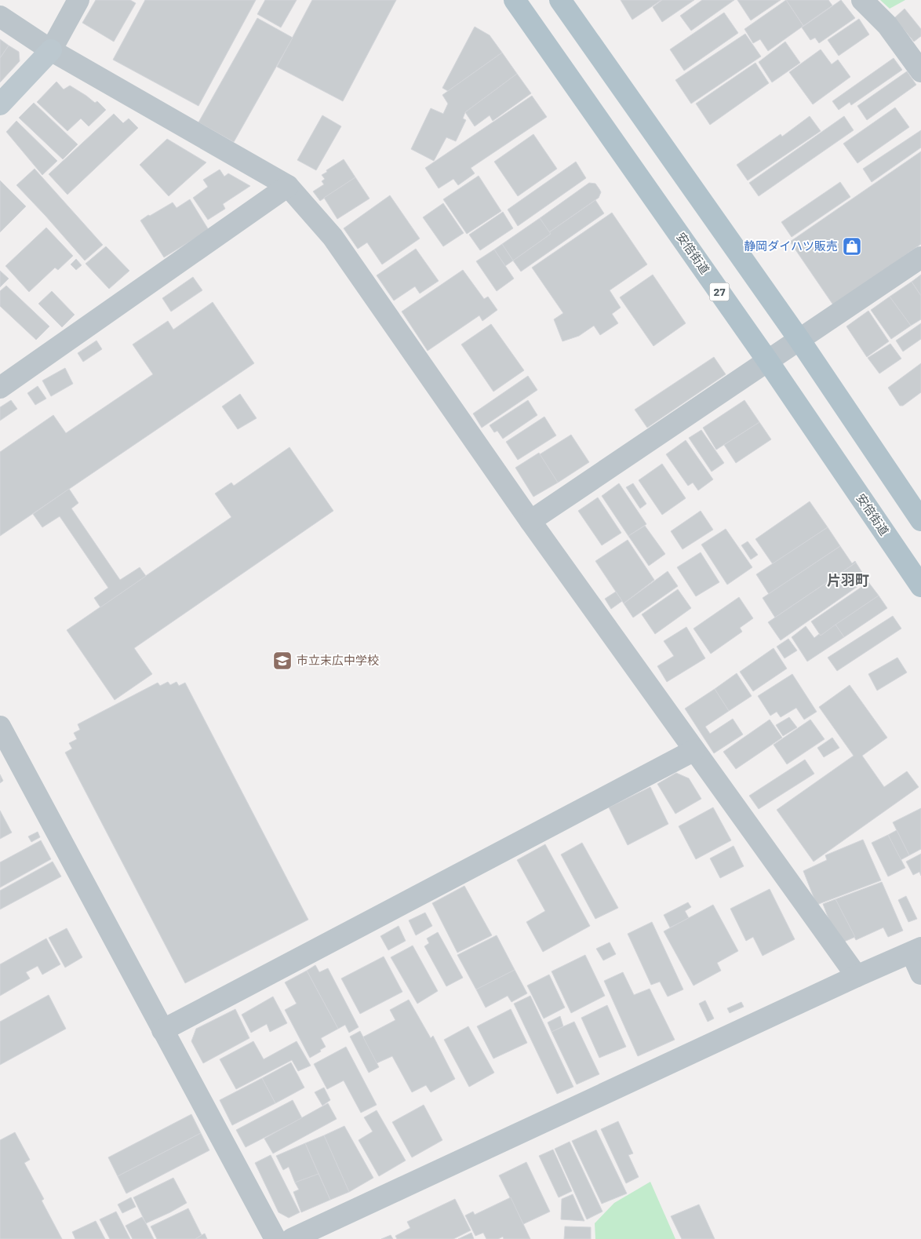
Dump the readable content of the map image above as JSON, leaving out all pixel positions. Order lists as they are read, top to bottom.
{
  "streets": {
    "main road": ["安倍街道", "27"]
  },
  "districts": ["片羽町"],
  "places": {
    "shop": ["静岡ダイハツ販売"],
    "school or university": ["市立末広中学校"]
  }
}
